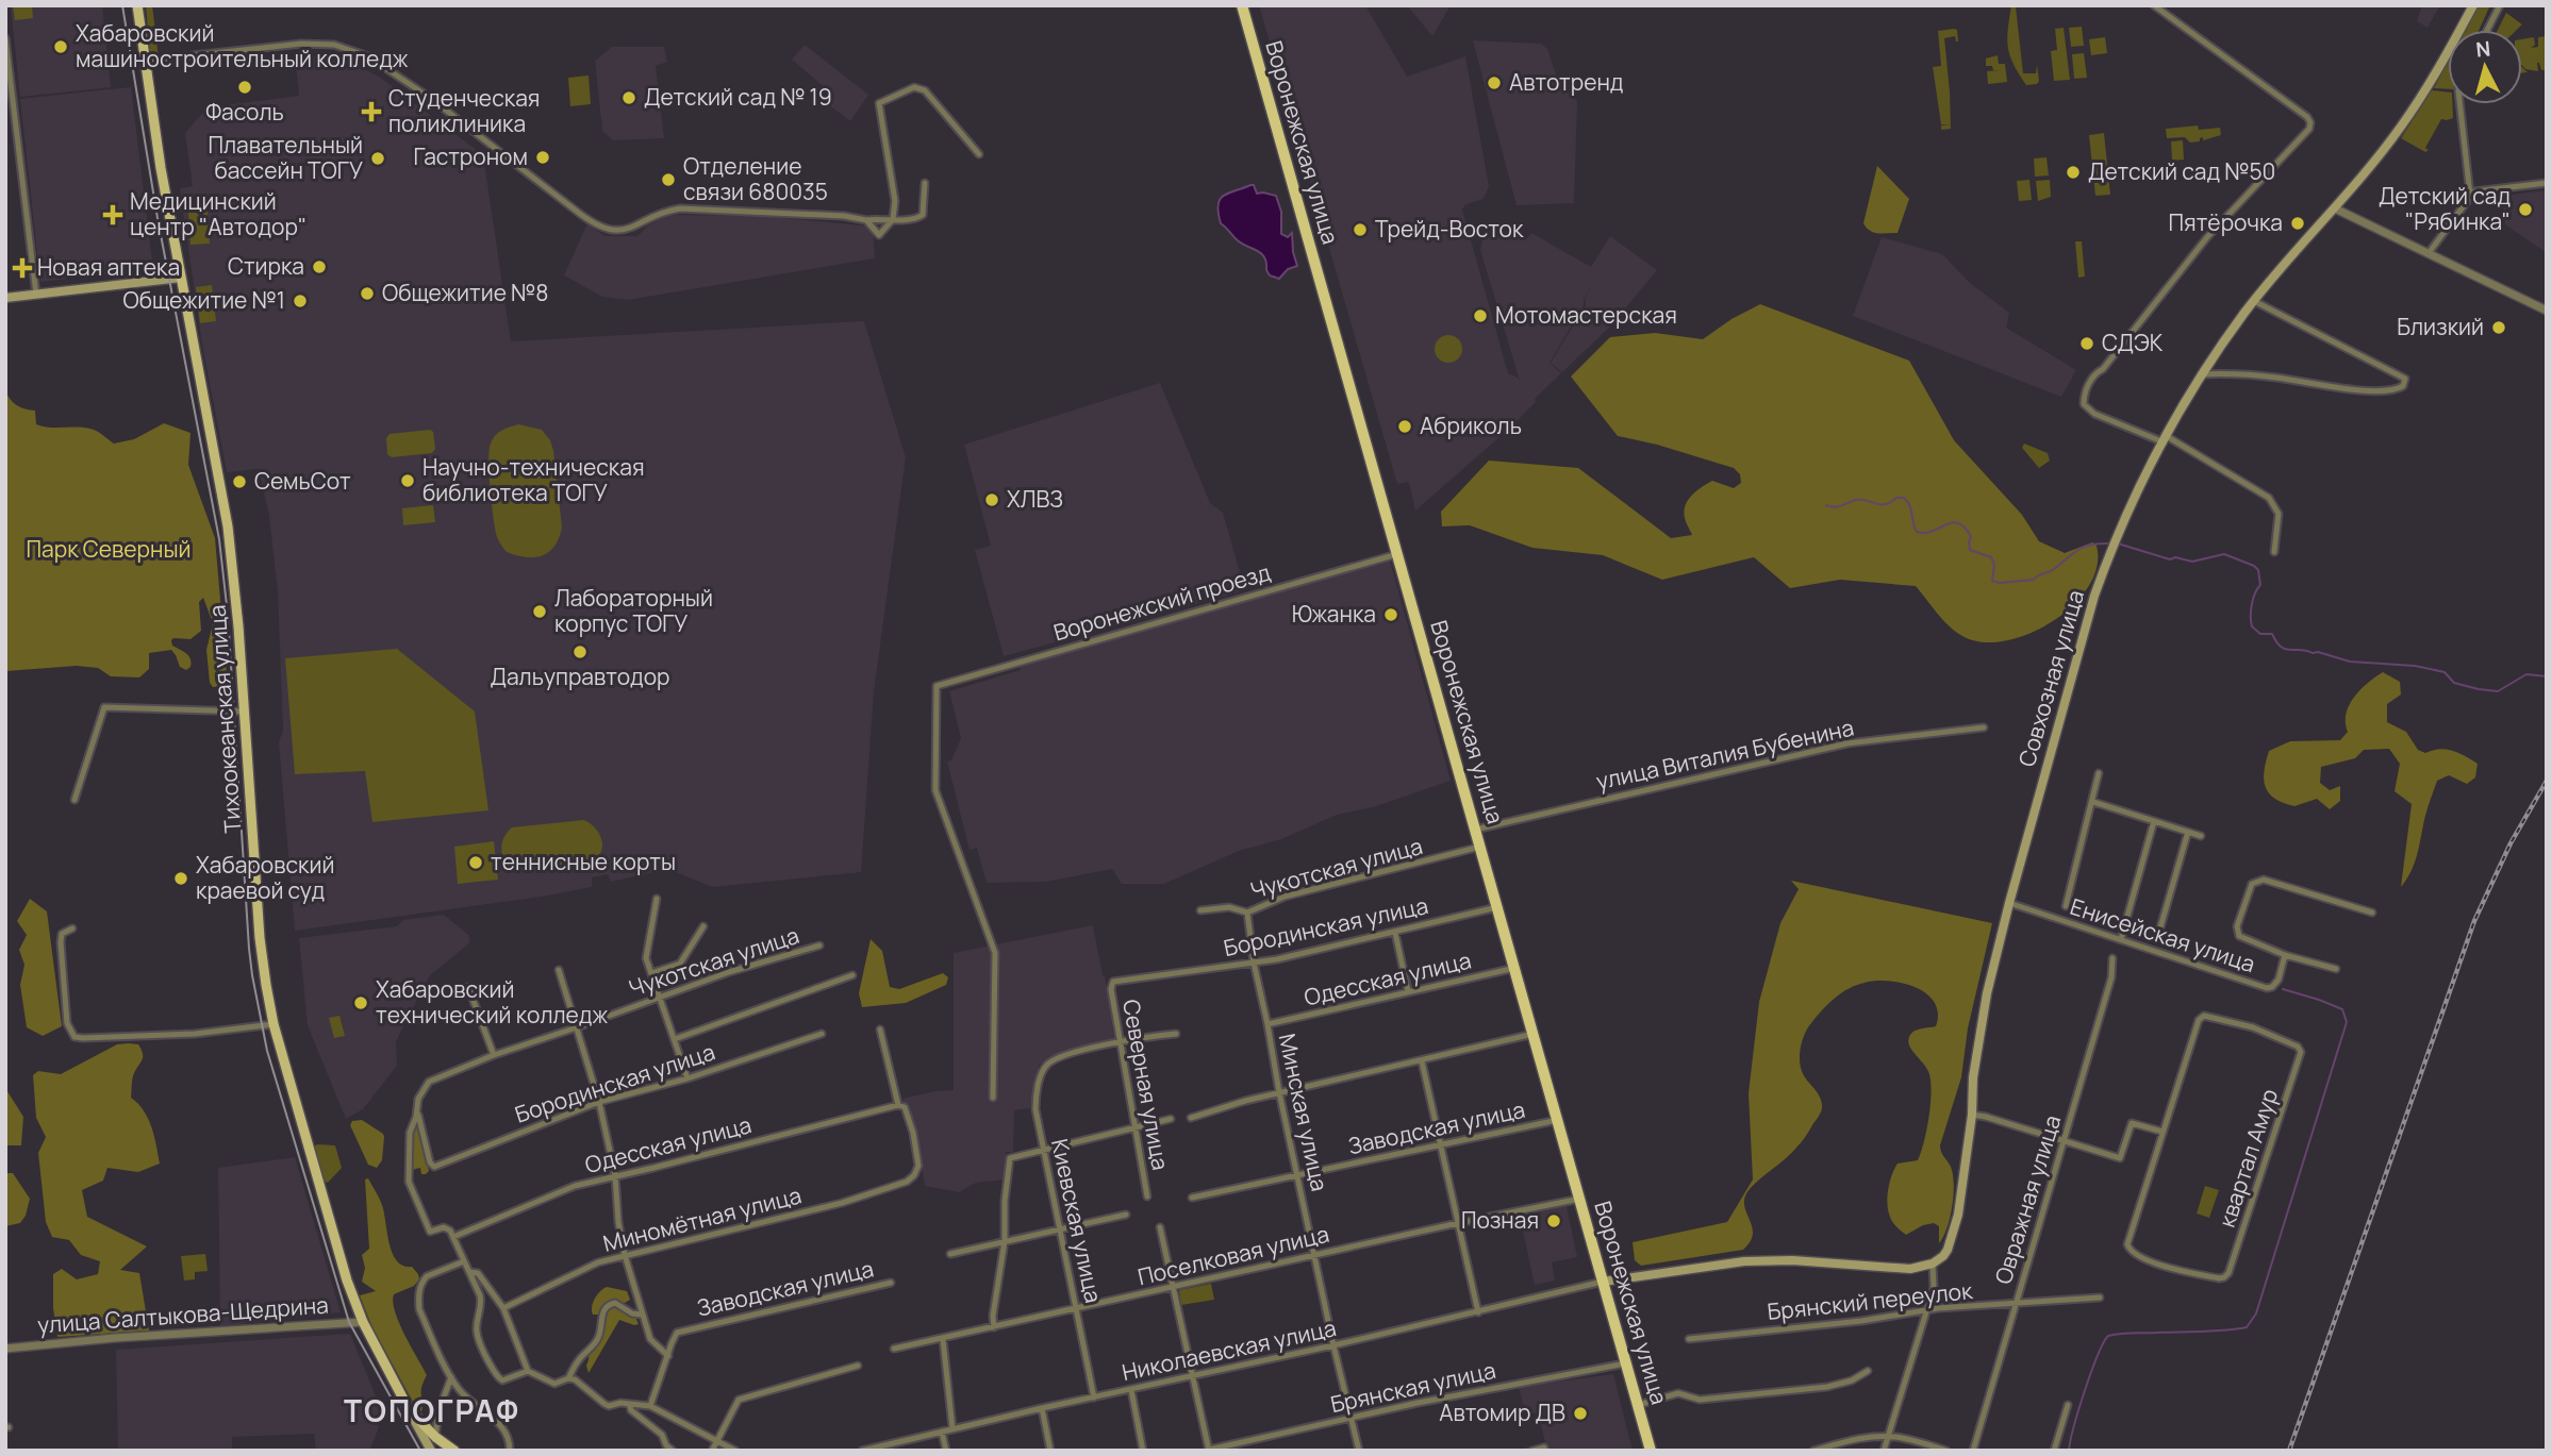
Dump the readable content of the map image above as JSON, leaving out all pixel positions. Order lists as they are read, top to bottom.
{
  "streets": {
    "highway": ["Воронежская улица"],
    "main road": ["Совхозная улица", "Тихоокеанская улица"],
    "street": [
      "Воронежский проезд",
      "улица Виталия Бубенина",
      "Чукотская улица",
      "Бородинская улица",
      "Енисейская улица",
      "Одесская улица",
      "Северная улица",
      "Минская улица",
      "Заводская улица",
      "квартал Амур",
      "Овражная улица",
      "Миномётная улица",
      "Киевская улица",
      "Поселковая улица",
      "Брянский переулок",
      "улица Салтыкова-Щедрина",
      "Николаевская улица",
      "Брянская улица"
    ]
  },
  "crossings": [
    ["Воронежская улица", "Воронежский проезд"],
    ["Воронежская улица", "улица Виталия Бубенина"],
    ["Воронежская улица", "Чукотская улица"],
    ["Воронежская улица", "Бородинская улица"],
    ["Воронежская улица", "Одесская улица"],
    ["Воронежская улица", "Заводская улица"],
    ["Воронежская улица", "Поселковая улица"],
    ["Воронежская улица", "Николаевская улица"],
    ["Воронежская улица", "Брянская улица"],
    ["Совхозная улица", "Енисейская улица"],
    ["Совхозная улица", "Брянский переулок"],
    ["Тихоокеанская улица", "улица Салтыкова-Щедрина"],
    ["Чукотская улица", "Бородинская улица"],
    ["Чукотская улица", "Минская улица"],
    ["Бородинская улица", "Северная улица"],
    ["Бородинская улица", "Минская улица"],
    ["Одесская улица", "Минская улица"],
    ["Одесская улица", "Миномётная улица"],
    ["Северная улица", "Киевская улица"],
    ["Минская улица", "Заводская улица"],
    ["Минская улица", "Поселковая улица"],
    ["Минская улица", "Николаевская улица"],
    ["Минская улица", "Брянская улица"],
    ["Овражная улица", "Брянский переулок"],
    ["Киевская улица", "Поселковая улица"],
    ["Киевская улица", "Николаевская улица"]
  ],
  "districts": ["ТОПОГРАФ"],
  "parks": ["Парк Северный"],
  "places": {
    "other": [
      "Хабаровский машиностроительный колледж",
      "Автотренд",
      "Фасоль",
      "Детский сад № 19",
      "Гастроном",
      "Плавательный бассейн ТОГУ",
      "Детский сад №50",
      "Отделение связи 680035",
      "Детский сад \"Рябинка\"",
      "Пятёрочка",
      "Трейд-Восток",
      "Стирка",
      "Общежитие №8",
      "Общежитие №1",
      "Мотомастерская",
      "Близкий",
      "СДЭК",
      "Абриколь",
      "Научно-техническая библиотека ТОГУ",
      "СемьСот",
      "ХЛВЗ",
      "Лабораторный корпус ТОГУ",
      "Южанка",
      "Дальуправтодор",
      "теннисные корты",
      "Хабаровский краевой суд",
      "Хабаровский технический колледж",
      "Позная",
      "Автомир ДВ"
    ],
    "health": ["Студенческая поликлиника", "Медицинский центр \"Автодор\"", "Новая аптека"]
  },
  "north": "top"
}
